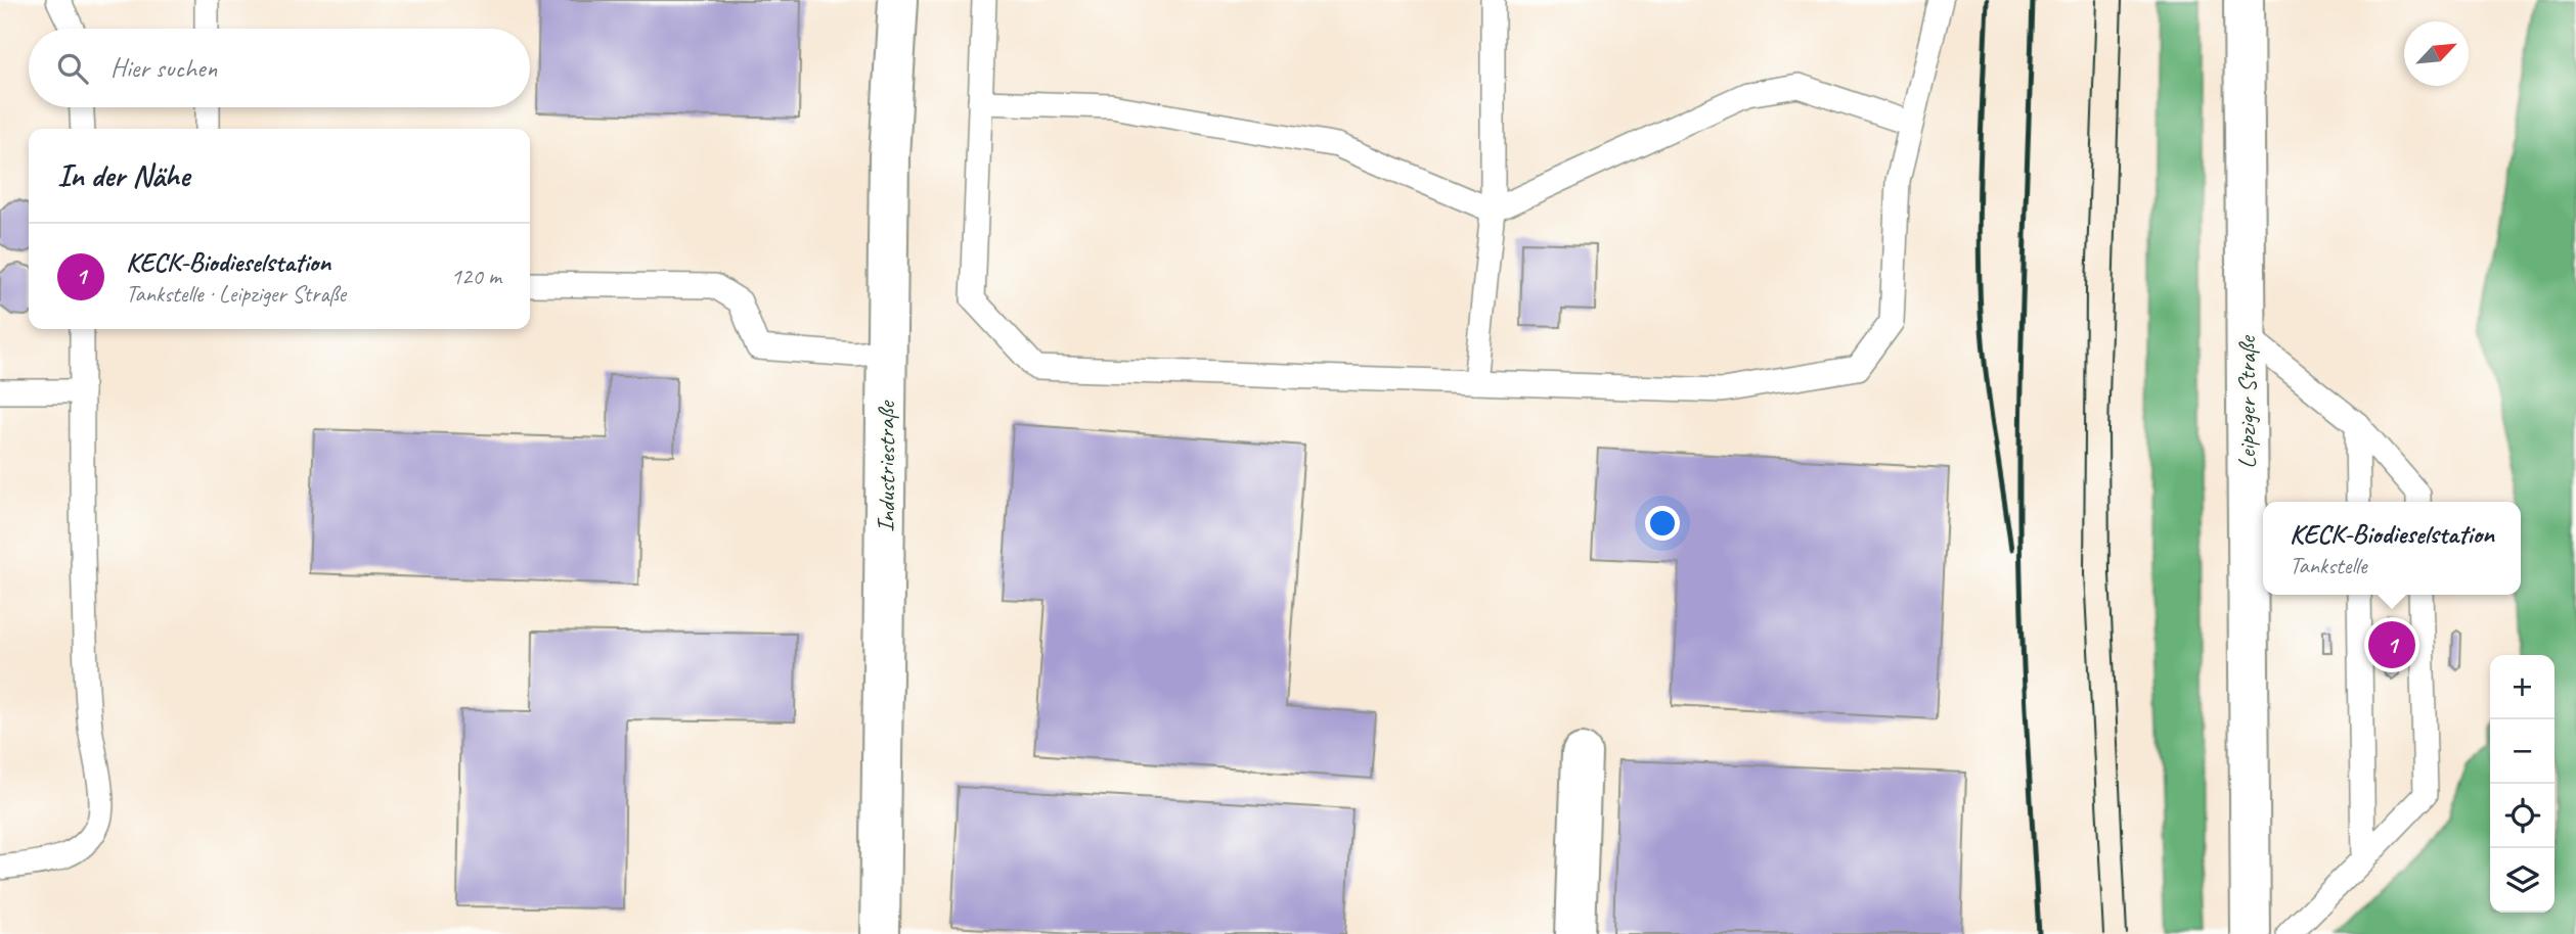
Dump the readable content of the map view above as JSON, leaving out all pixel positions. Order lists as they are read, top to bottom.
{
  "streets": {
    "street": ["Leipziger Straße", "Industriestraße"]
  },
  "north": "top right",
  "page": {
    "search": "Hier suchen",
    "heading": "In der Nähe",
    "list": [
      {
        "mark": "1",
        "name": "KECK-Biodieselstation",
        "note": "Tankstelle · Leipziger Straße",
        "value": "120 m"
      }
    ],
    "popup": ["KECK-Biodieselstation", "Tankstelle"],
    "pins": "1",
    "map_buttons": ["+", "−"]
  }
}
